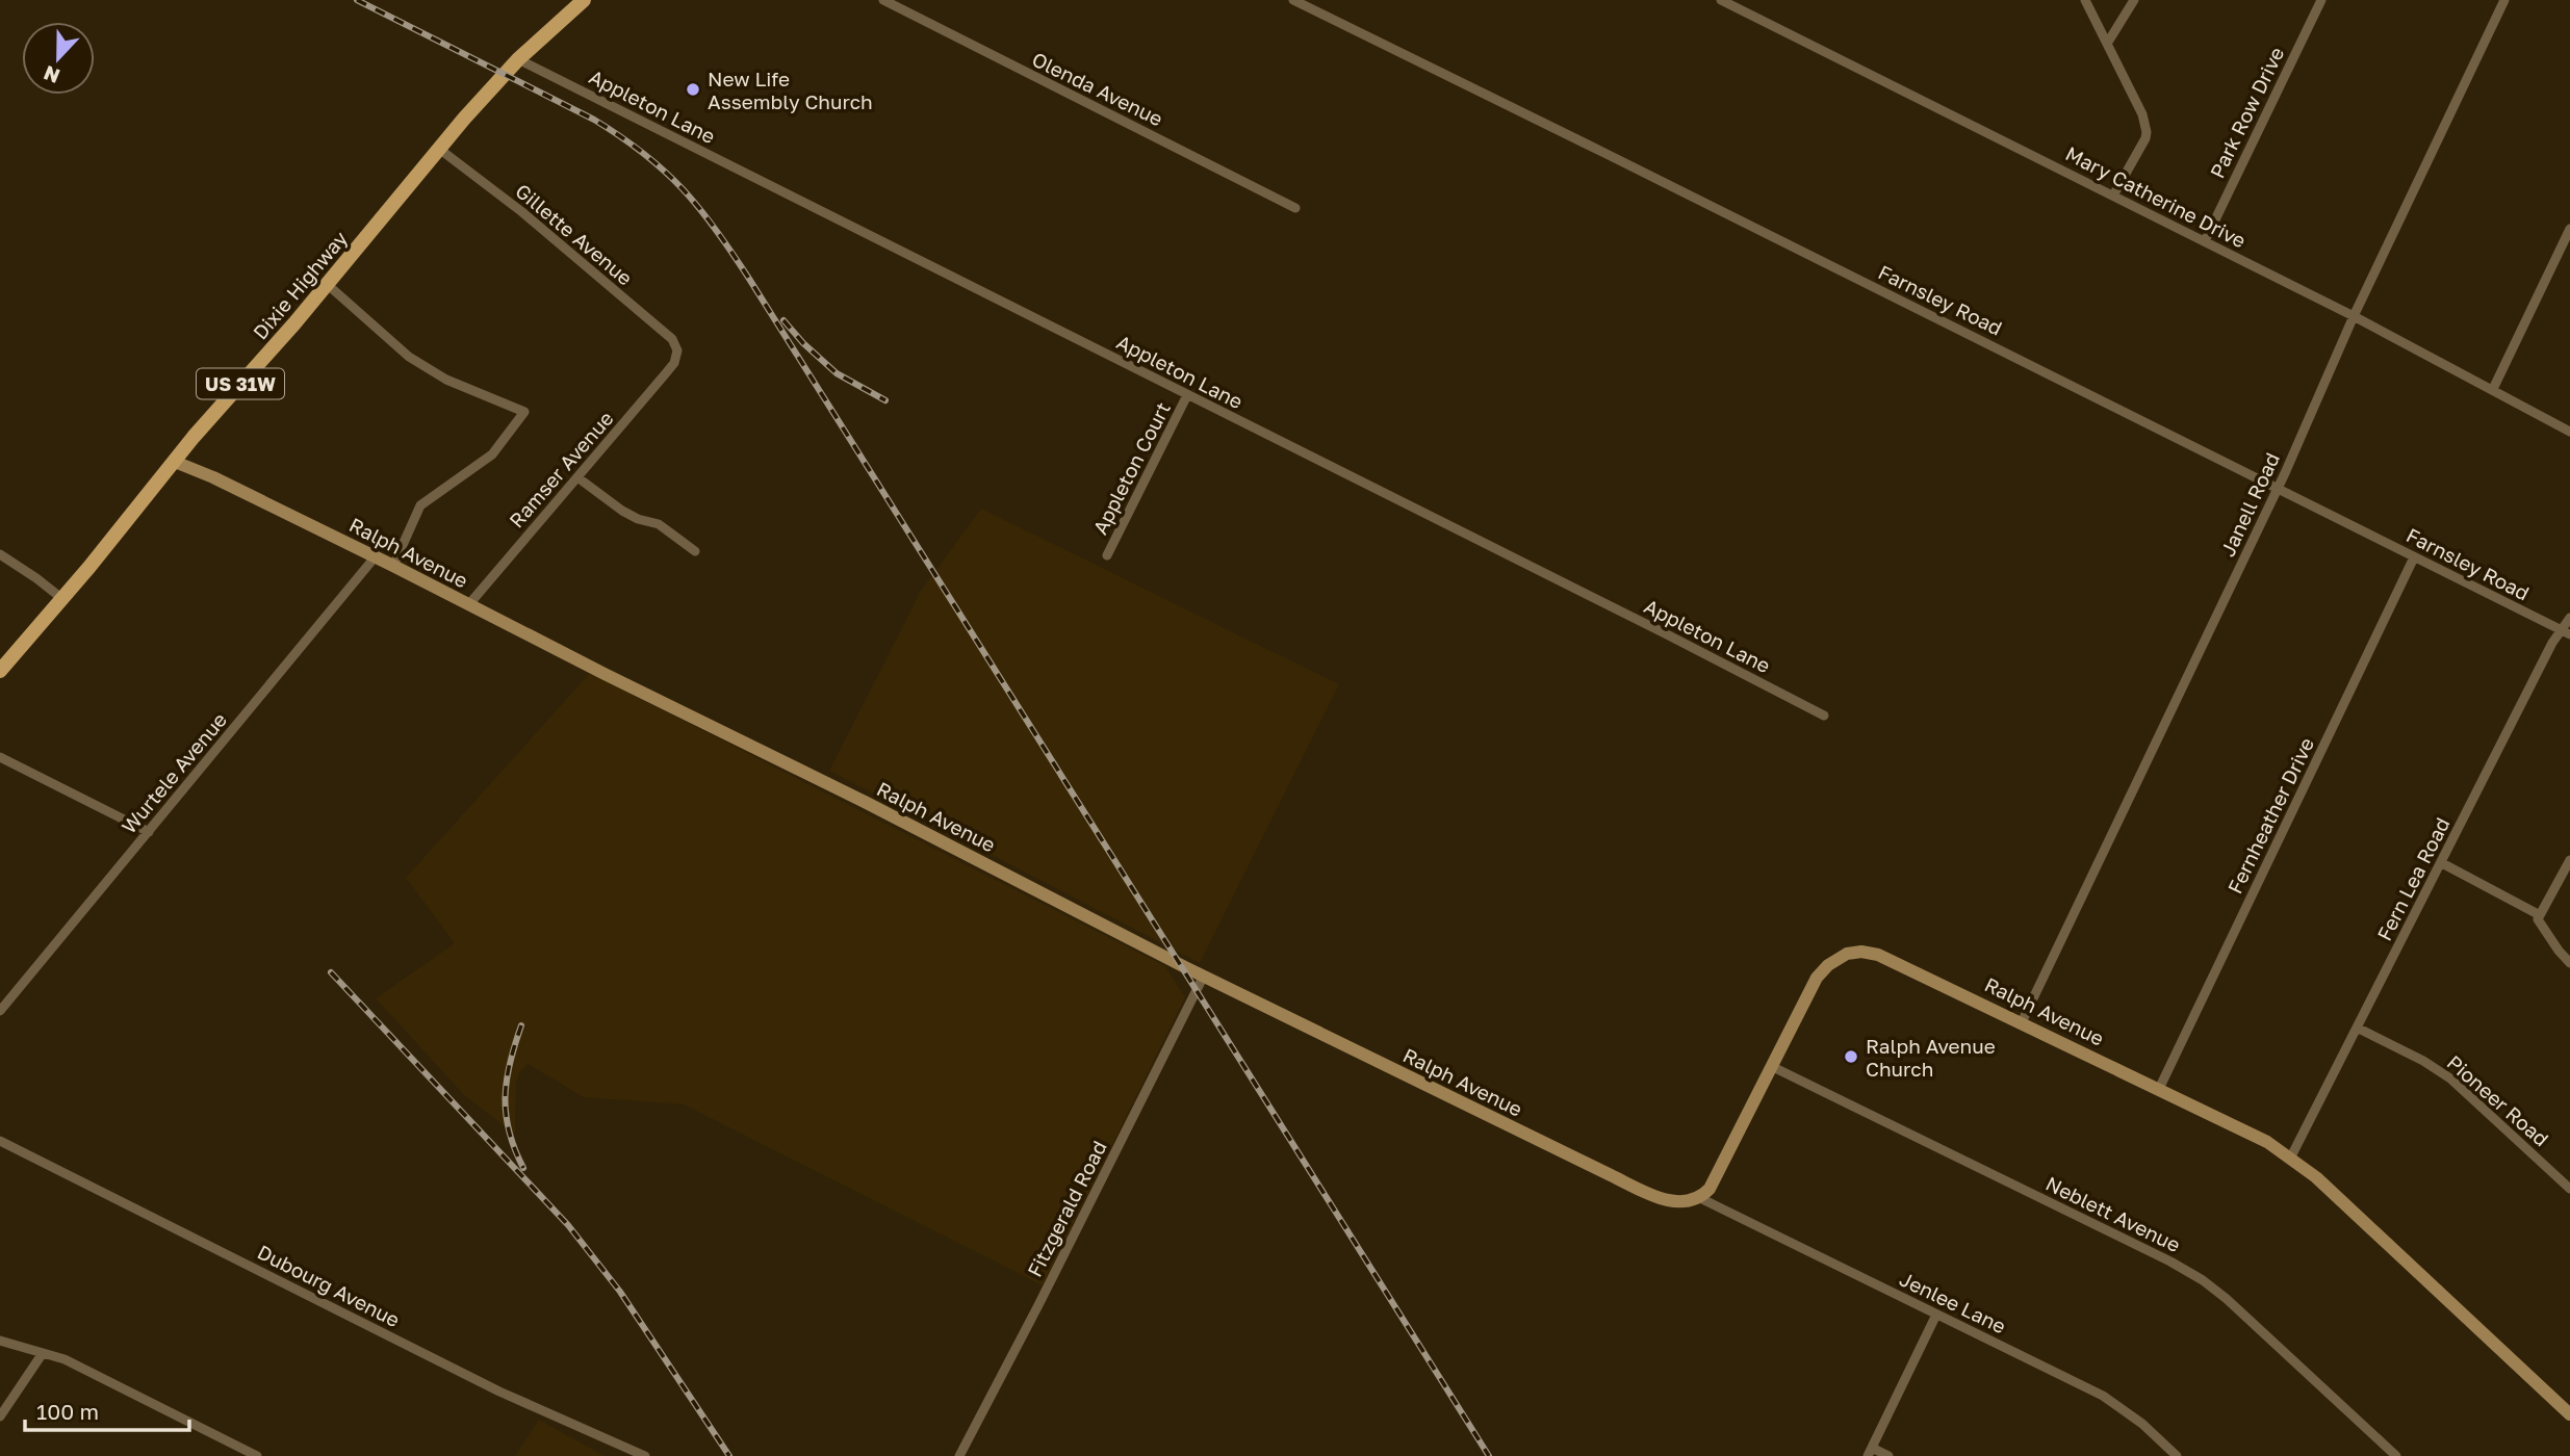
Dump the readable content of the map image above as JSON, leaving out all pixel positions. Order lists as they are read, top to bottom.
{
  "streets": {
    "main road": ["Dixie Highway", "US 31W"],
    "street": [
      "Olenda Avenue",
      "Appleton Lane",
      "Park Row Drive",
      "Mary Catherine Drive",
      "Gillette Avenue",
      "Farnsley Road",
      "Appleton Court",
      "Ramser Avenue",
      "Janell Road",
      "Ralph Avenue",
      "Wurtele Avenue",
      "Fernheather Drive",
      "Fern Lea Road",
      "Pioneer Road",
      "Fitzgerald Road",
      "Neblett Avenue",
      "Dubourg Avenue",
      "Jenlee Lane"
    ]
  },
  "crossings": [
    ["Appleton Lane", "Dixie Highway"],
    ["Appleton Lane", "Appleton Court"],
    ["Park Row Drive", "Mary Catherine Drive"],
    ["Mary Catherine Drive", "Janell Road"],
    ["Gillette Avenue", "Dixie Highway"],
    ["Gillette Avenue", "Ramser Avenue"],
    ["Dixie Highway", "Ralph Avenue"],
    ["Farnsley Road", "Janell Road"],
    ["Farnsley Road", "Fernheather Drive"],
    ["Farnsley Road", "Fern Lea Road"],
    ["Ramser Avenue", "Ralph Avenue"],
    ["Janell Road", "Ralph Avenue"],
    ["Ralph Avenue", "Wurtele Avenue"],
    ["Ralph Avenue", "Fernheather Drive"],
    ["Ralph Avenue", "Fern Lea Road"],
    ["Ralph Avenue", "Fitzgerald Road"],
    ["Ralph Avenue", "Neblett Avenue"],
    ["Ralph Avenue", "Jenlee Lane"],
    ["Fern Lea Road", "Pioneer Road"]
  ],
  "places": ["New Life Assembly Church", "Ralph Avenue Church"],
  "scale_bar": "100 m",
  "north": "bottom"
}
